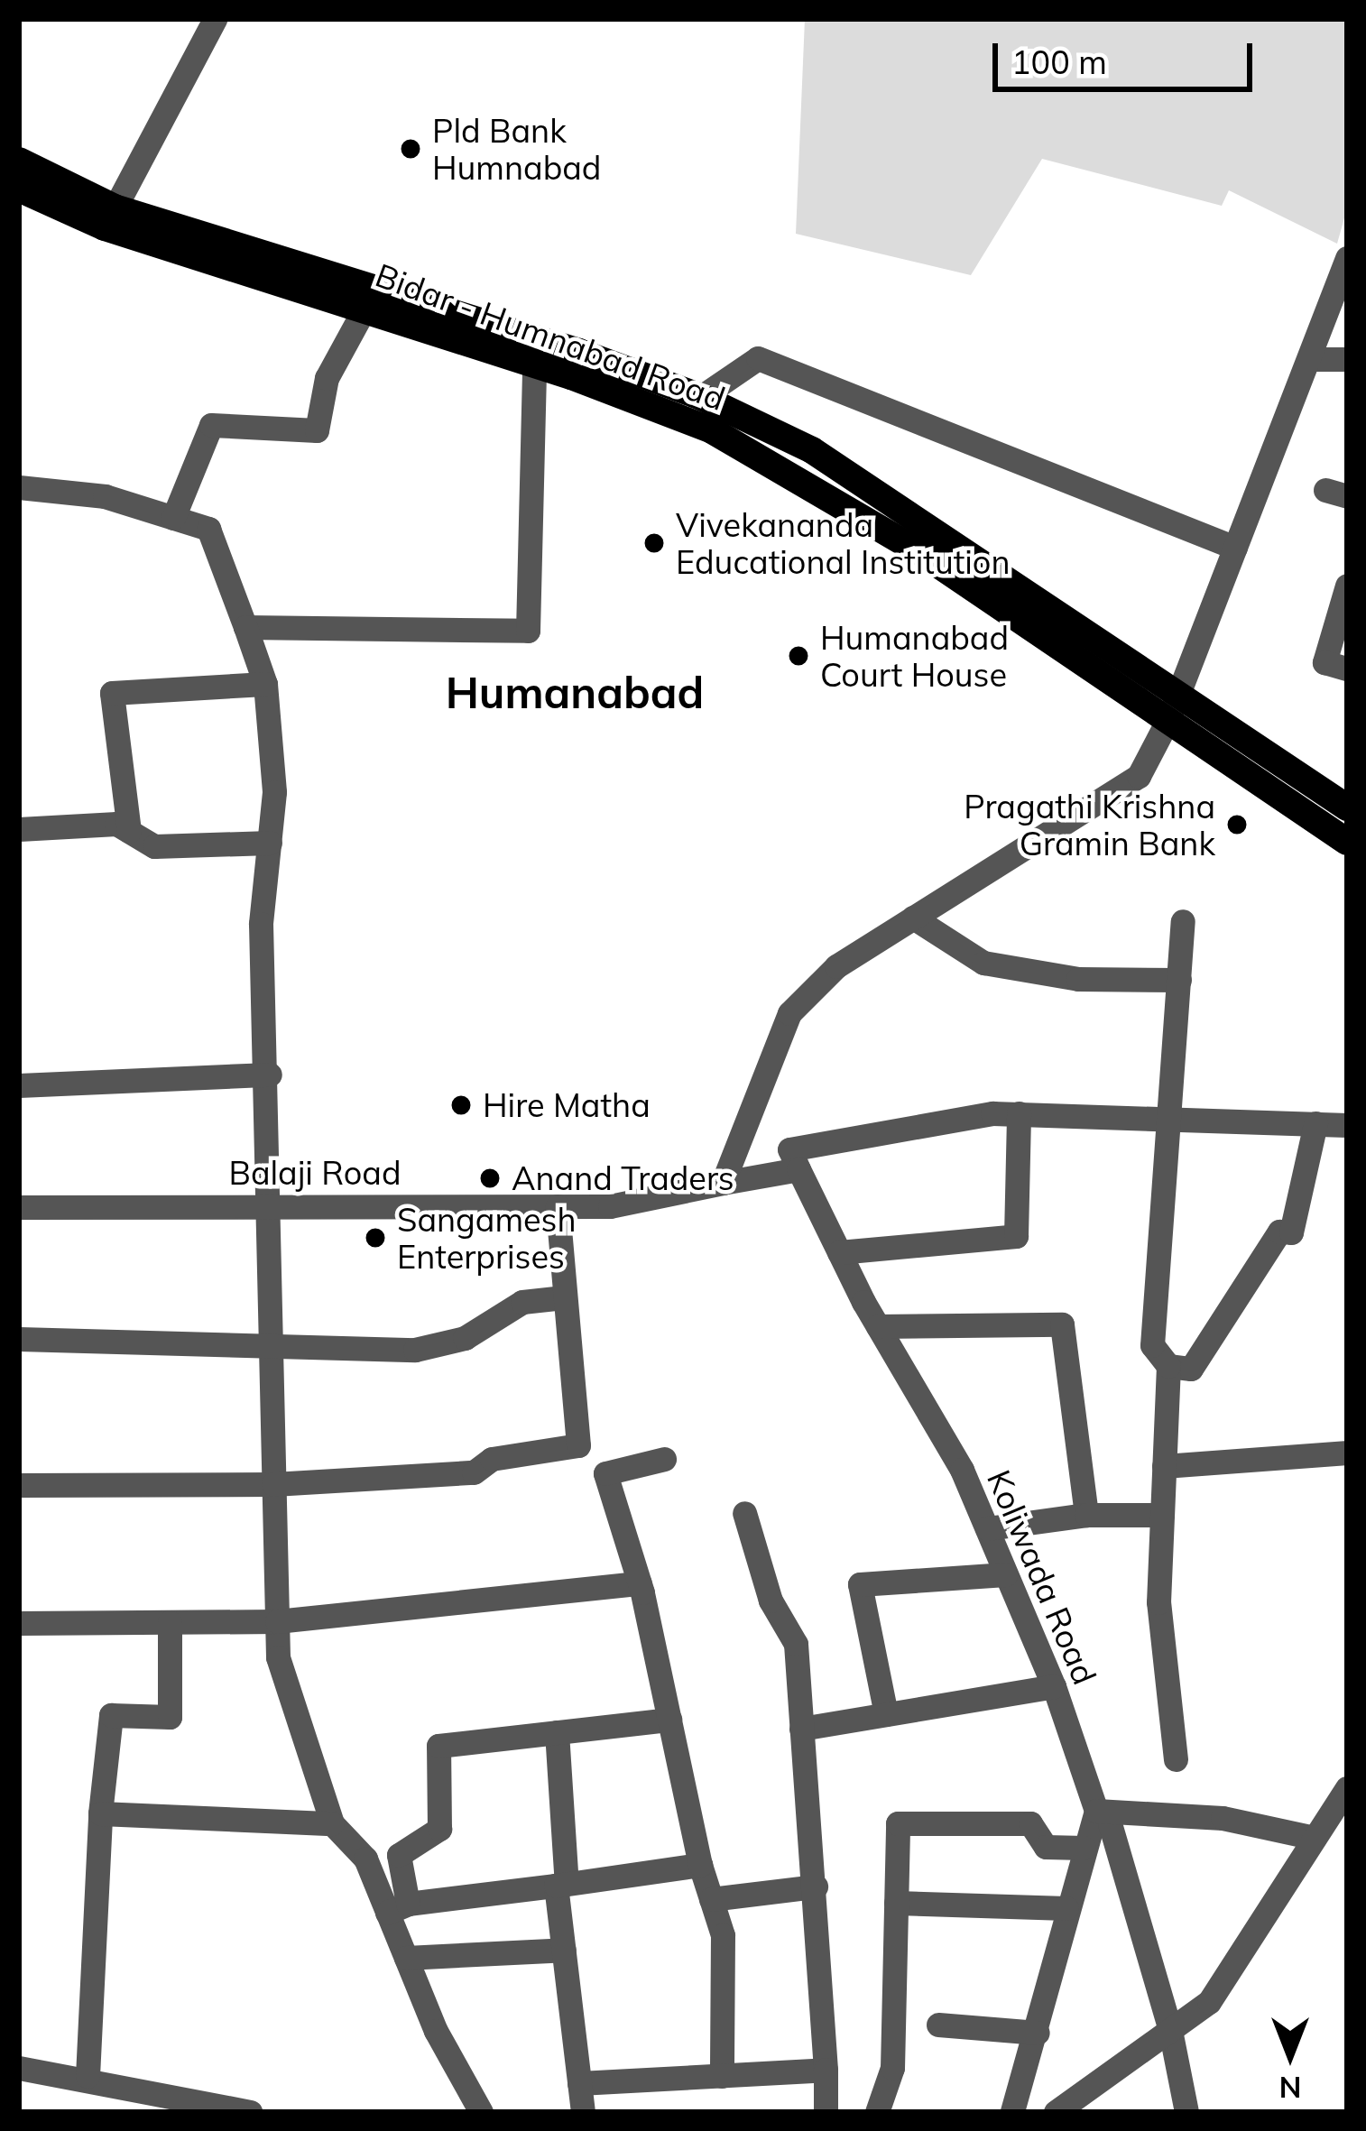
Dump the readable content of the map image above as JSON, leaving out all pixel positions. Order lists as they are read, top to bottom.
{
  "streets": {
    "main road": ["Bidar - Humnabad Road"],
    "street": ["Balaji Road", "Koliwada Road"]
  },
  "districts": ["Humanabad"],
  "places": [
    "Pld Bank Humnabad",
    "Vivekananda Educational Institution",
    "Humanabad Court House",
    "Pragathi Krishna Gramin Bank",
    "Hire Matha",
    "Anand Traders",
    "Sangamesh Enterprises"
  ],
  "scale_bar": "100 m",
  "north": "bottom"
}
